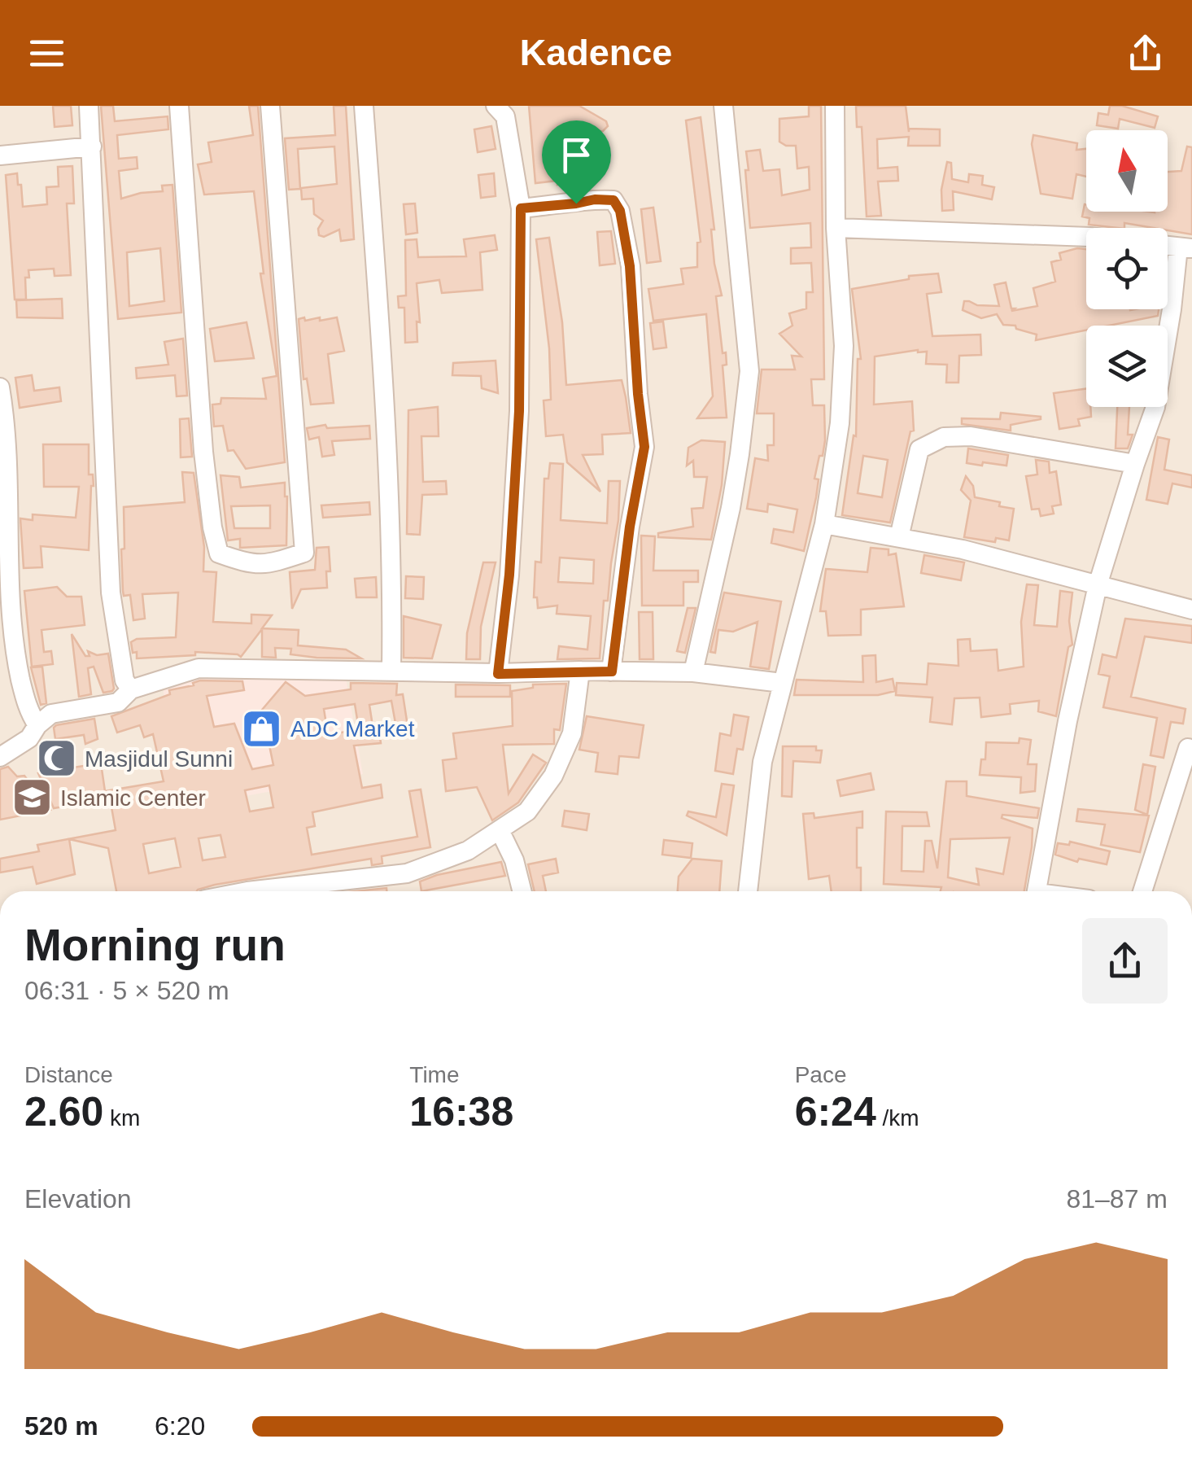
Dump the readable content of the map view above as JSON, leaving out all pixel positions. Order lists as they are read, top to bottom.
{
  "places": {
    "shop": ["ADC Market"],
    "mosque": ["Masjidul Sunni"],
    "school or university": ["Islamic Center"]
  },
  "north": "top",
  "page": {
    "header": "Kadence",
    "heading": ["Morning run", "06:31 · 5 × 520 m"],
    "stats": [
      ["Distance", "2.60 km"],
      ["Time", "16:38"],
      ["Pace", "6:24 /km"]
    ],
    "chart": ["Elevation", "81–87 m"],
    "list": [
      {
        "name": "520 m",
        "note": "6:20"
      }
    ]
  }
}
